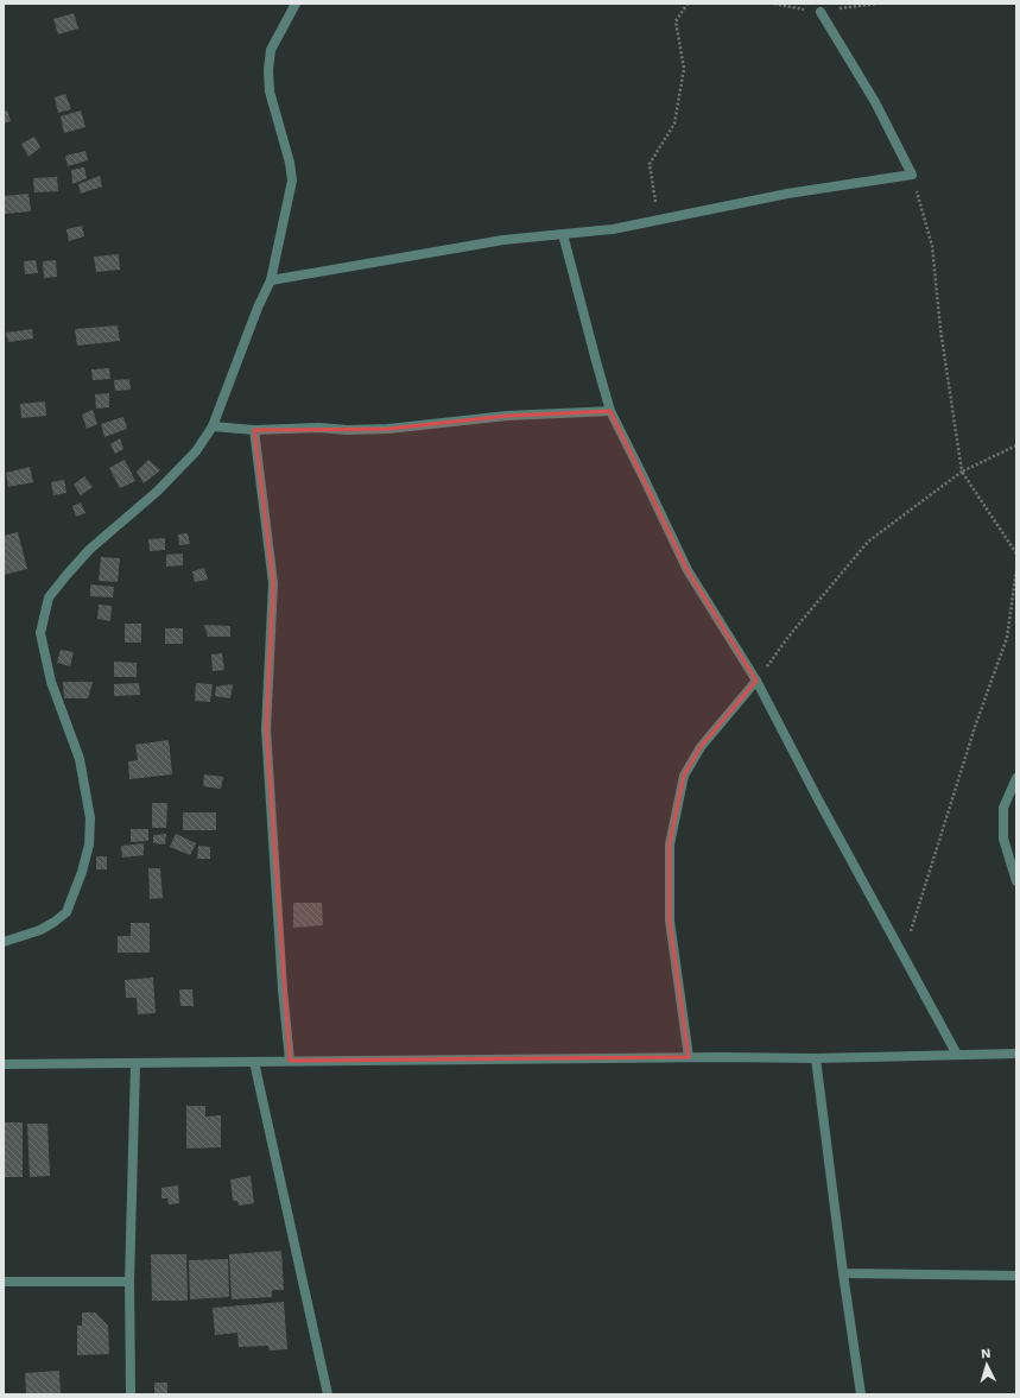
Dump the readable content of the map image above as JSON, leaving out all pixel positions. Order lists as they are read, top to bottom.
{
  "north": "top"
}
